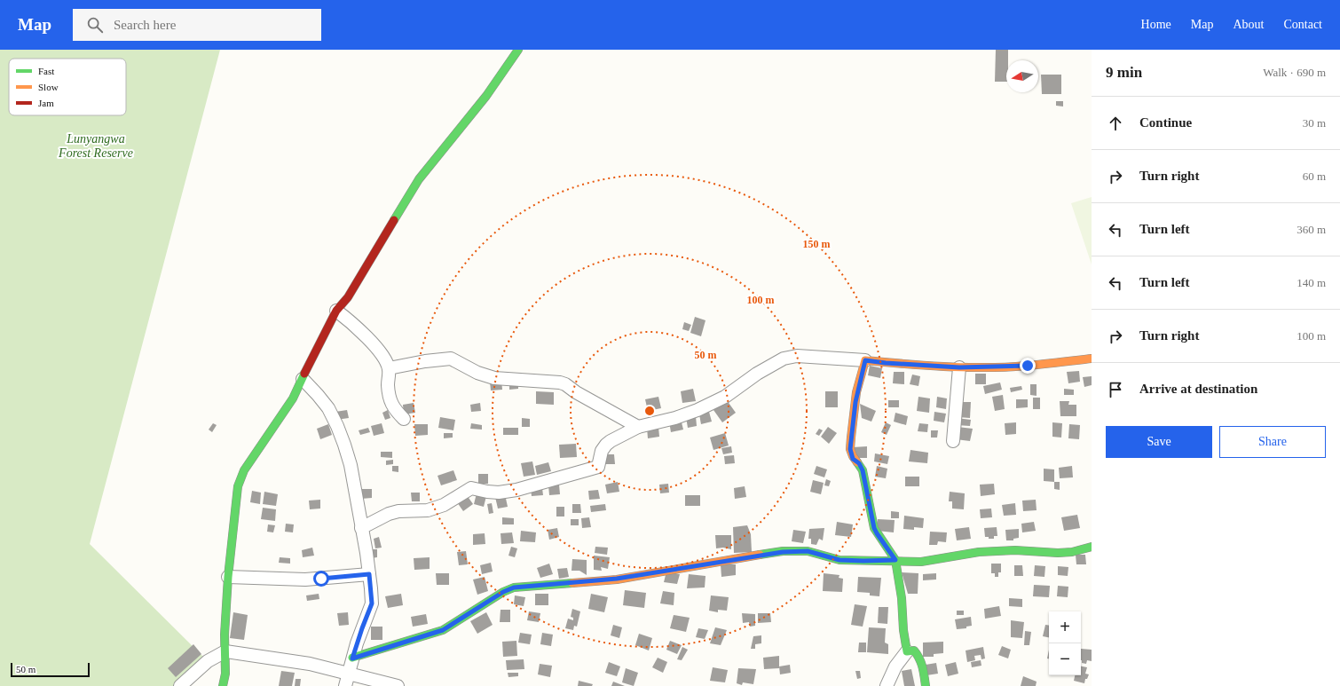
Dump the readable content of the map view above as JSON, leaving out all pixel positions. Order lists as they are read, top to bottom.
{
  "parks": ["Lunyangwa Forest Reserve"],
  "legend": ["Fast", "Slow", "Jam"],
  "scale_bar": "50 m",
  "north": "left",
  "page": {
    "header": "Map",
    "search": "Search here",
    "nav": [
      "Home",
      "Map",
      "About",
      "Contact"
    ],
    "heading": ["9 min", "Walk · 690 m"],
    "list": [
      ["Continue", "30 m"],
      ["Turn right", "60 m"],
      ["Turn left", "360 m"],
      ["Turn left", "140 m"],
      ["Turn right", "100 m"],
      "Arrive at destination"
    ],
    "buttons": ["Save", "Share"],
    "map_buttons": ["+", "−"],
    "scale": "50 m"
  },
  "rings": ["150 m", "100 m", "50 m"]
}
